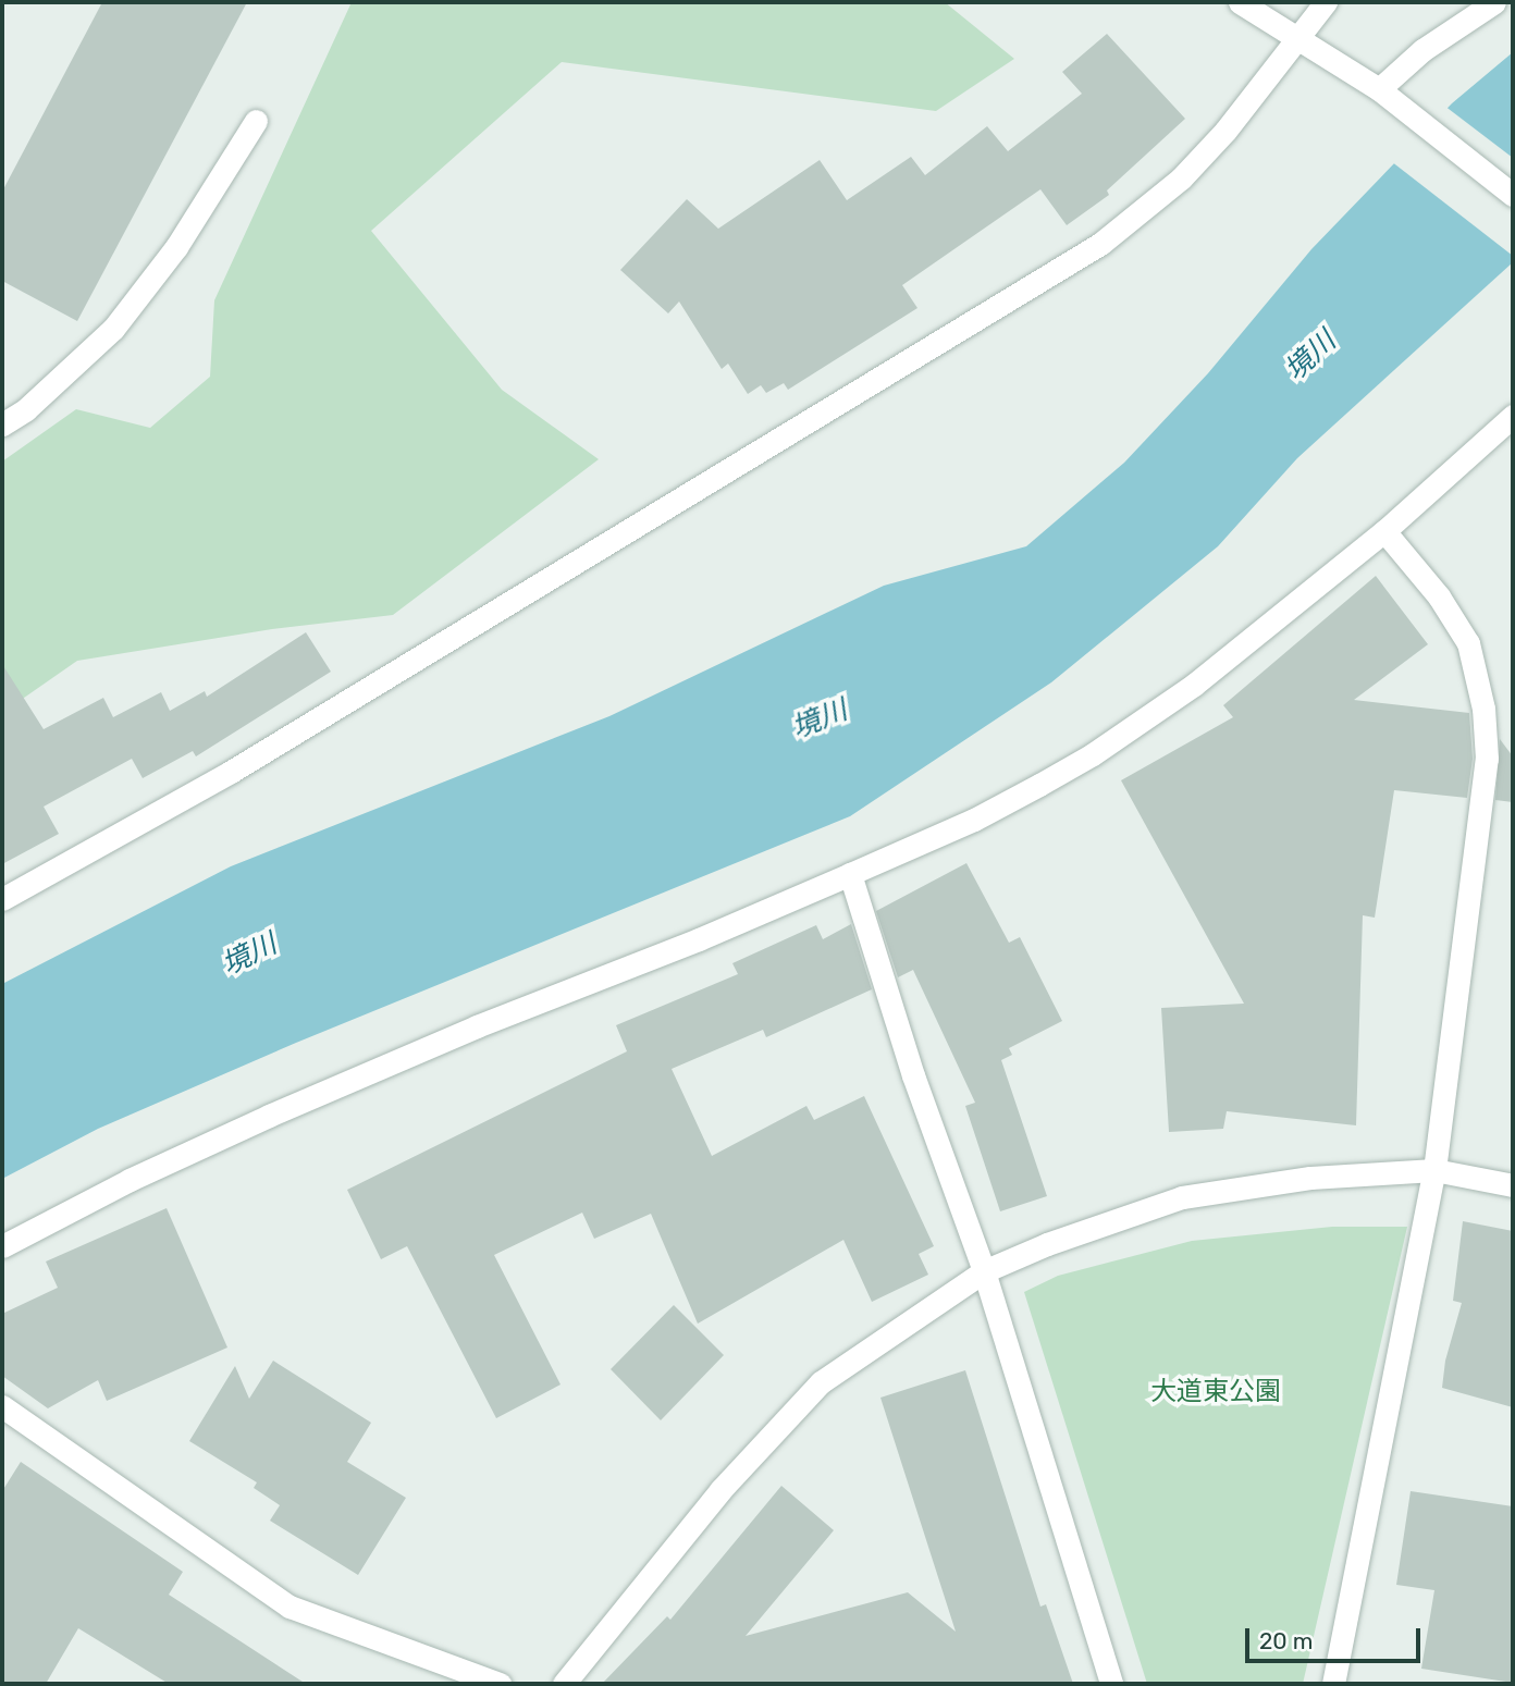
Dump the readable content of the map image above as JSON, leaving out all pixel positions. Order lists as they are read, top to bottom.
{
  "water": ["境川"],
  "parks": ["大道東公園"],
  "scale_bar": "20 m"
}
